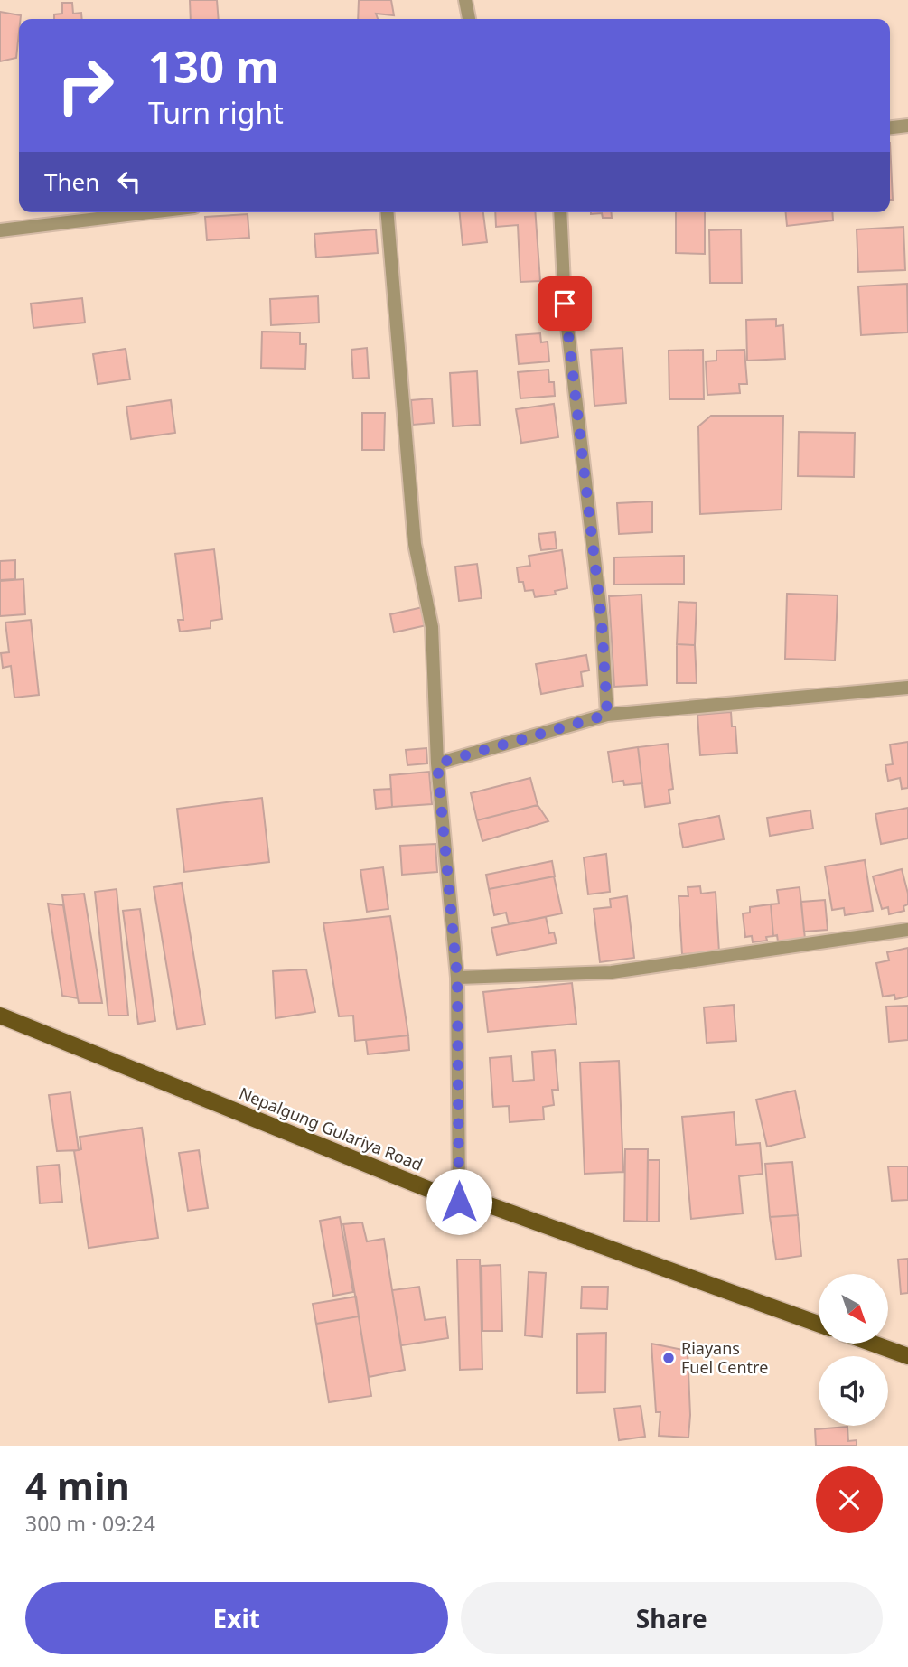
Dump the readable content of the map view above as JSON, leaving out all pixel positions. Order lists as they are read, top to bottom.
{
  "streets": {
    "main road": ["Nepalgung Gulariya Road"]
  },
  "places": ["Riayans Fuel Centre"],
  "north": "bottom right",
  "page": {
    "turn": ["130 m", "Turn right"],
    "then": "Then",
    "heading": ["4 min", "300 m · 09:24"],
    "buttons": ["Exit", "Share"]
  }
}
